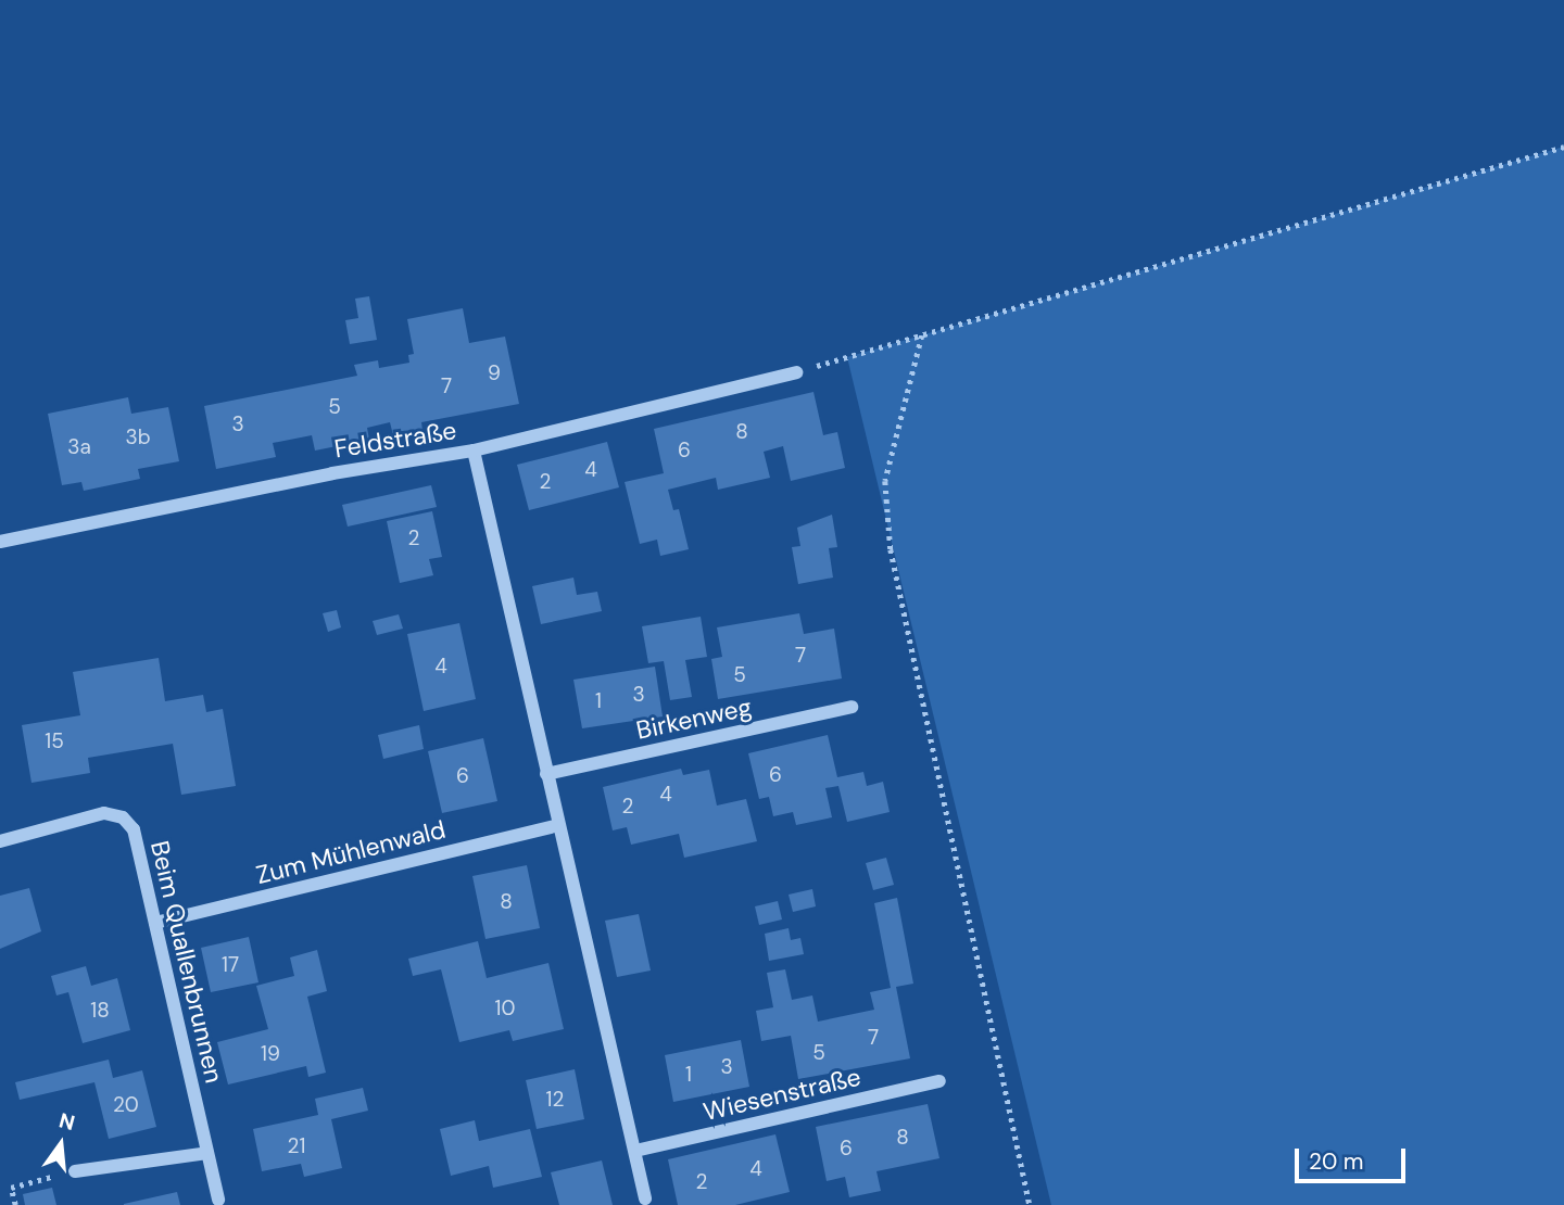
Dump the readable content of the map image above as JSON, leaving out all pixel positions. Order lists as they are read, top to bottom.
{
  "streets": {
    "street": [
      "Feldstraße",
      "Birkenweg",
      "Zum Mühlenwald",
      "Beim Quallenbrunnen",
      "Wiesenstraße"
    ]
  },
  "crossings": [
    ["Zum Mühlenwald", "Beim Quallenbrunnen"]
  ],
  "house_numbers": [
    "9",
    "7",
    "5",
    "3",
    "8",
    "3b",
    "3a",
    "6",
    "4",
    "2",
    "2",
    "7",
    "4",
    "5",
    "3",
    "1",
    "15",
    "6",
    "6",
    "4",
    "2",
    "8",
    "17",
    "10",
    "18",
    "7",
    "5",
    "19",
    "3",
    "1",
    "12",
    "20",
    "8",
    "21",
    "6",
    "4",
    "2"
  ],
  "scale_bar": "20 m",
  "north": "top"
}
